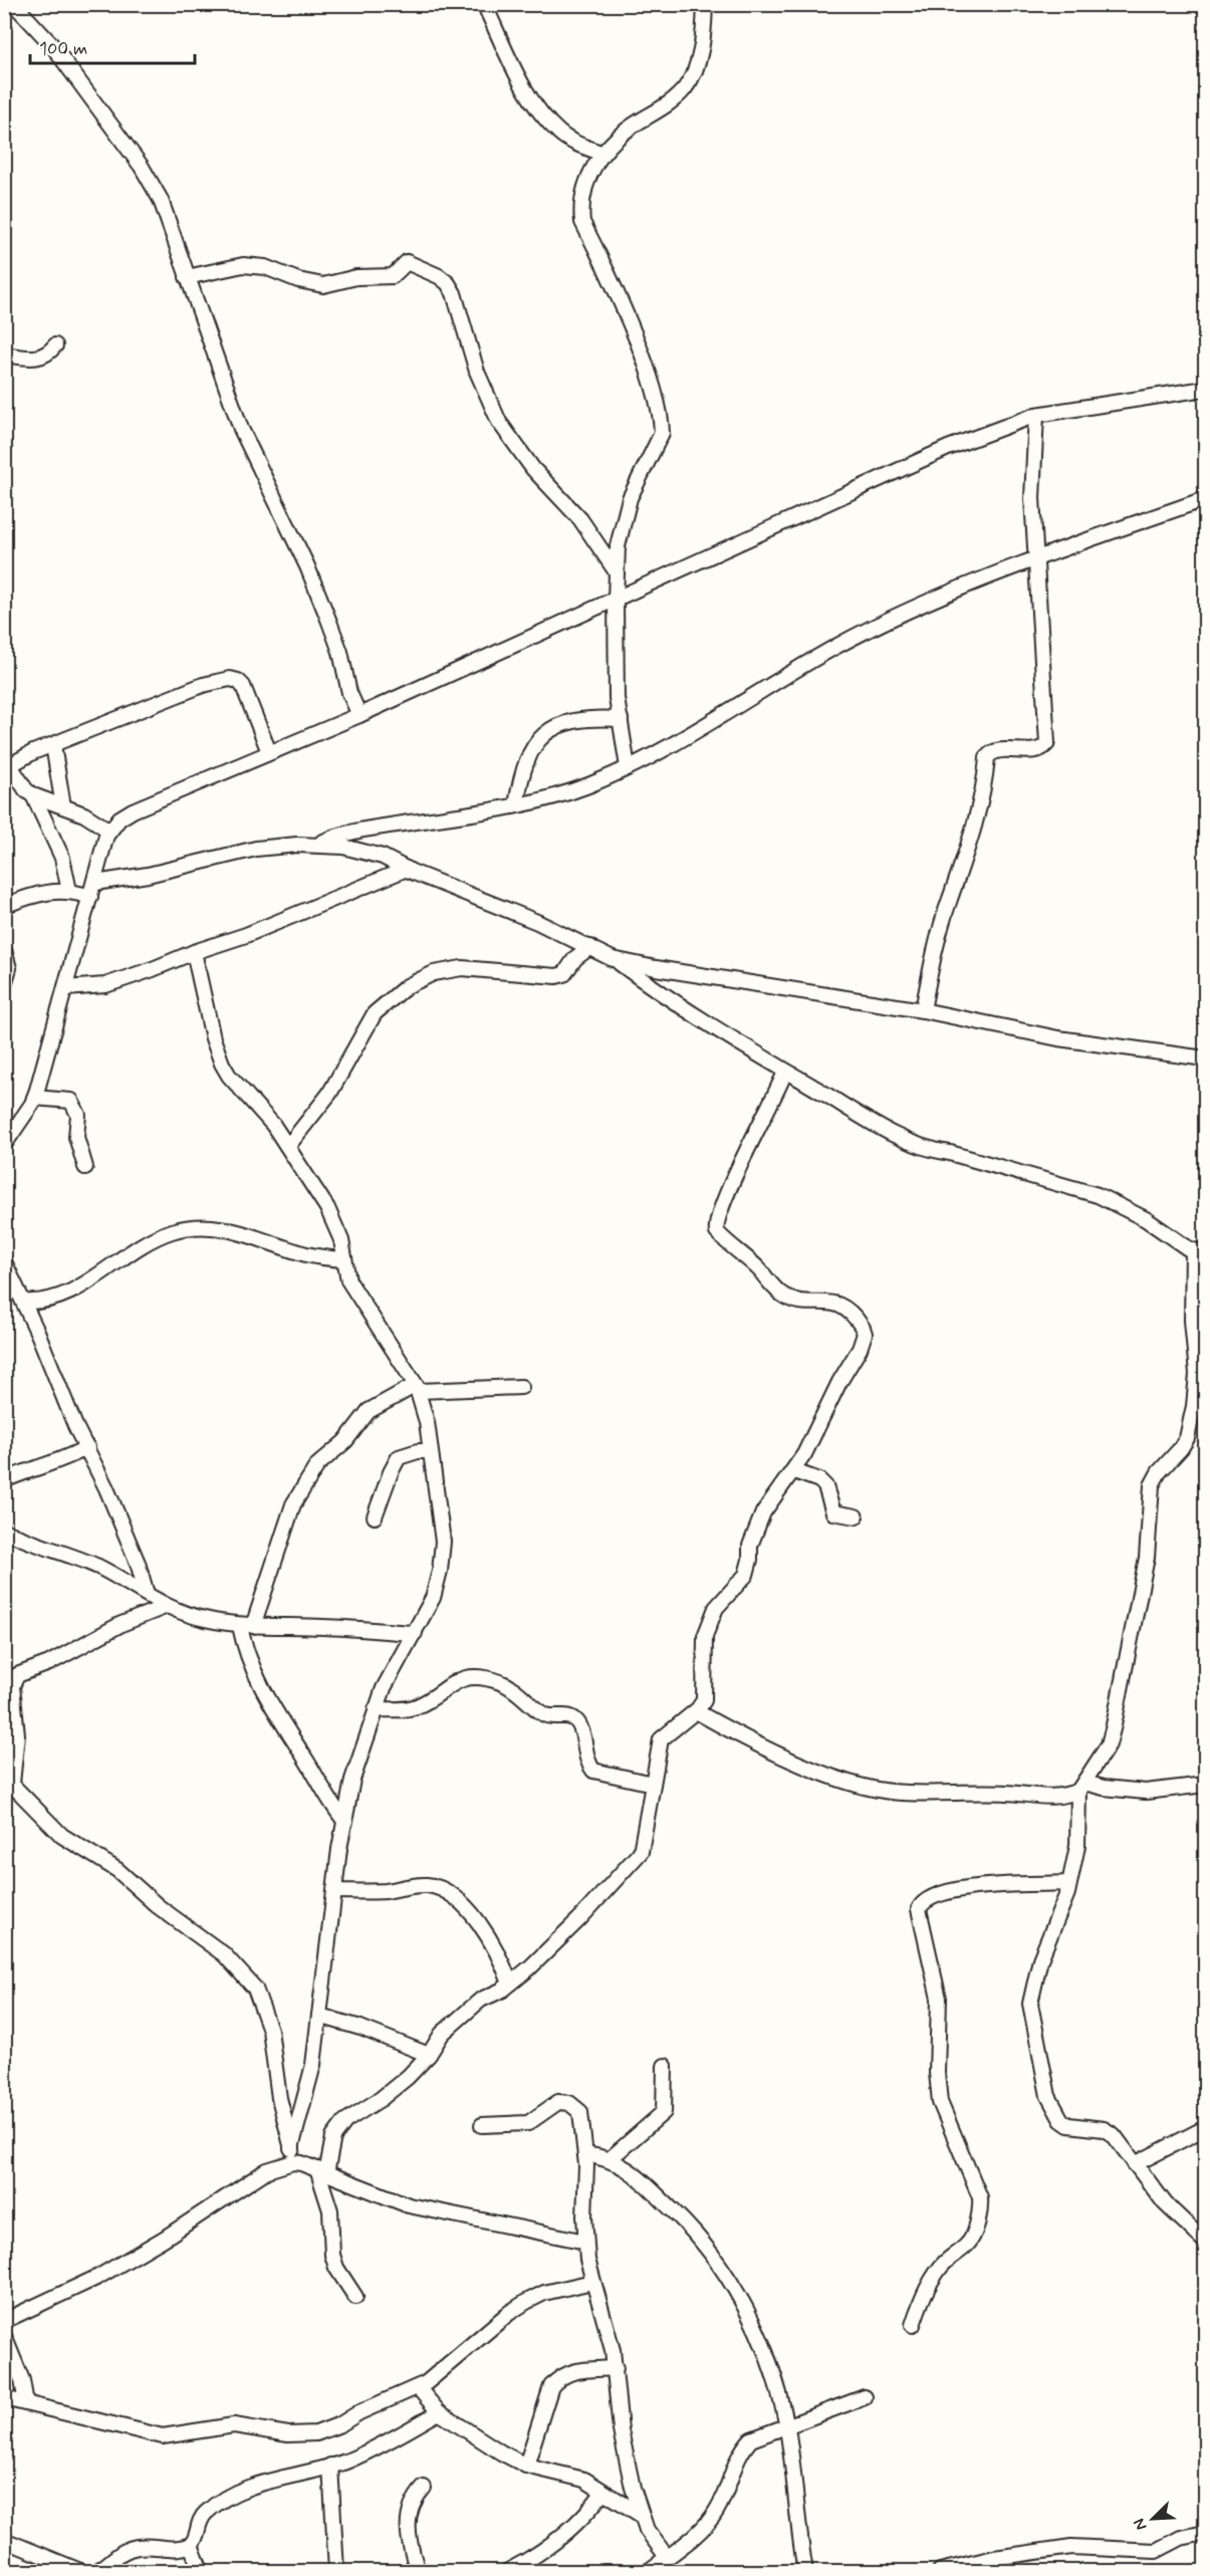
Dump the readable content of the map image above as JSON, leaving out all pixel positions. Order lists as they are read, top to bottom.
{
  "scale_bar": "100 m",
  "north": "bottom left"
}
